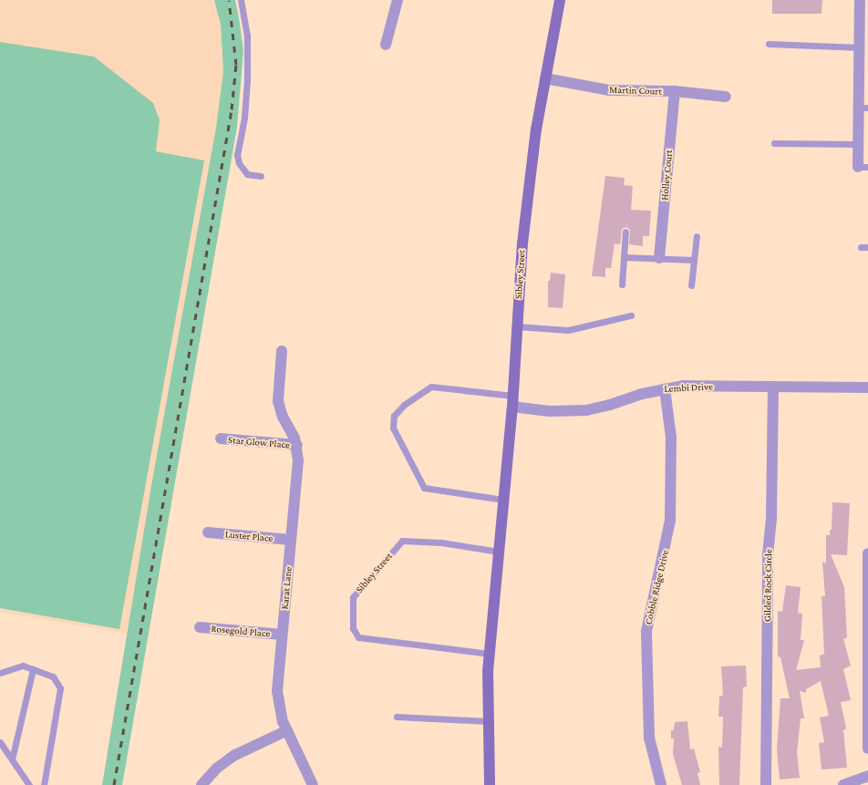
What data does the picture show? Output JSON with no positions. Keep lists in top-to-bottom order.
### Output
{
  "streets": {
    "street": [
      "Martin Court",
      "Holley Court",
      "Sibley Street",
      "Lembi Drive",
      "Star Glow Place",
      "Luster Place",
      "Gilded Rock Circle",
      "Cobble Ridge Drive",
      "Karat Lane",
      "Rosegold Place"
    ]
  },
  "crossings": [
    ["Martin Court", "Holley Court"],
    ["Martin Court", "Sibley Street"],
    ["Sibley Street", "Lembi Drive"],
    ["Lembi Drive", "Gilded Rock Circle"],
    ["Lembi Drive", "Cobble Ridge Drive"],
    ["Star Glow Place", "Karat Lane"],
    ["Luster Place", "Karat Lane"],
    ["Karat Lane", "Rosegold Place"]
  ]
}
